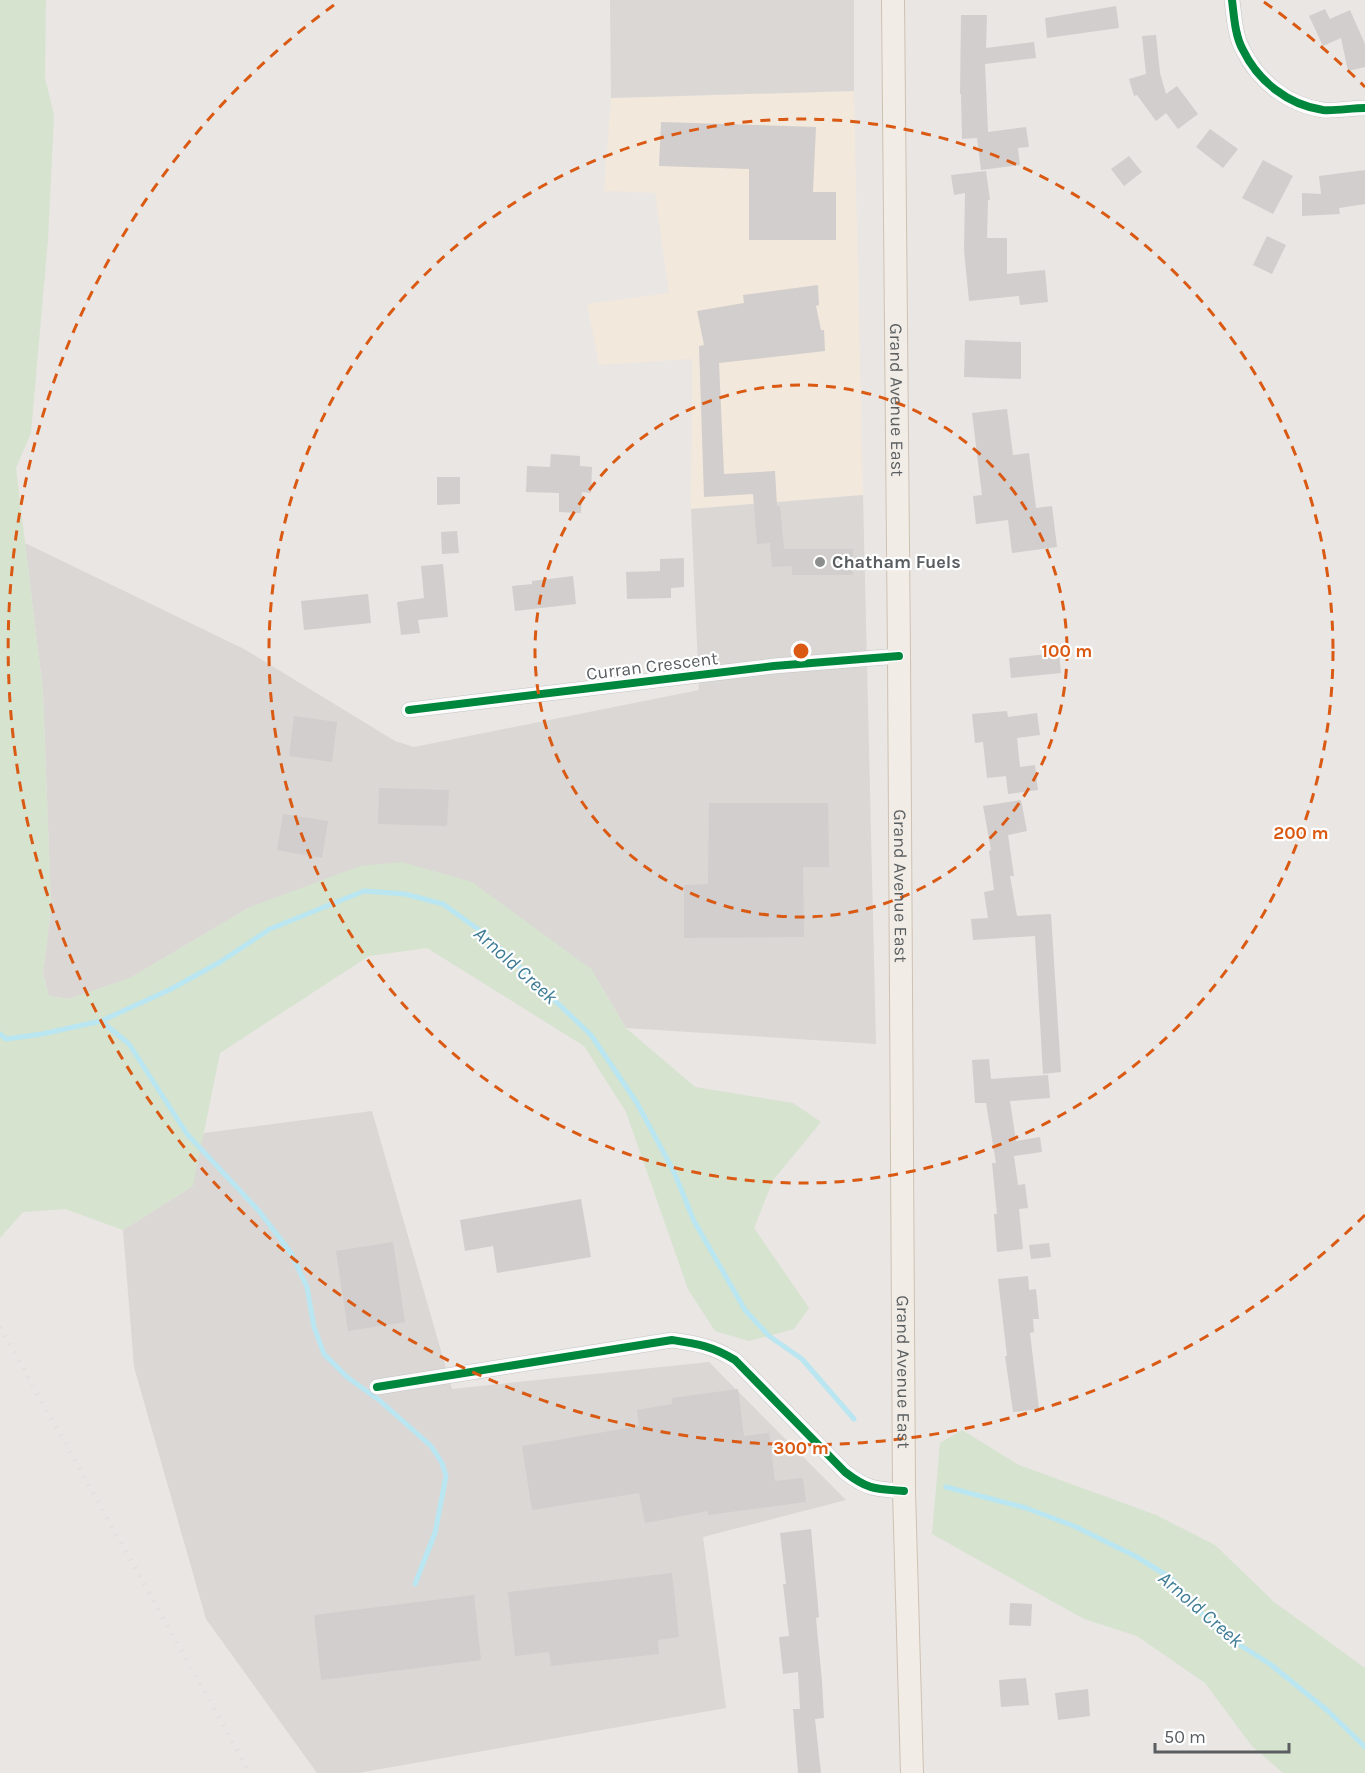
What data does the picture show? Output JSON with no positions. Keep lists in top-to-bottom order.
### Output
{
  "streets": {
    "main road": ["Grand Avenue East"],
    "street": ["Curran Crescent"]
  },
  "crossings": [
    ["Grand Avenue East", "Curran Crescent"]
  ],
  "water": ["Arnold Creek"],
  "places": ["Chatham Fuels"],
  "scale_bar": "50 m",
  "rings": ["100 m", "200 m", "300 m"]
}
